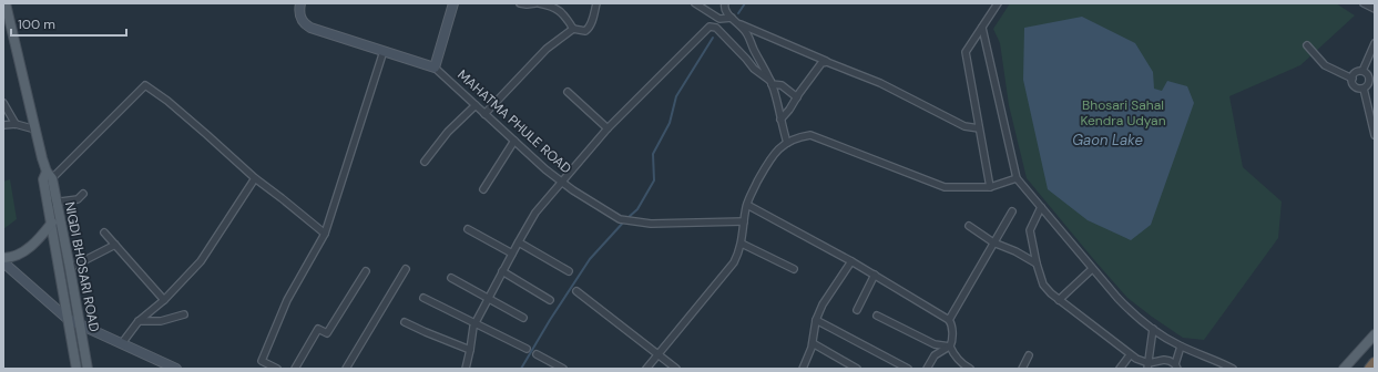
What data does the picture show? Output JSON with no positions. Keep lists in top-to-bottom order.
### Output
{
  "streets": {
    "main road": ["NIGDI BHOSARI ROAD"],
    "street": ["MAHATMA PHULE ROAD"]
  },
  "water": ["Gaon Lake"],
  "parks": ["Bhosari Sahal Kendra Udyan"],
  "scale_bar": "100 m"
}
